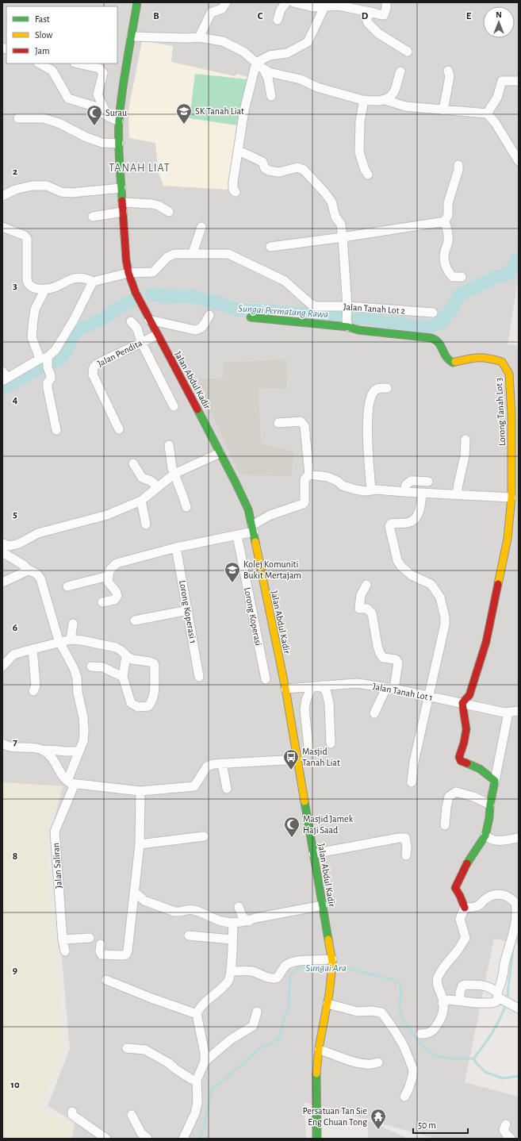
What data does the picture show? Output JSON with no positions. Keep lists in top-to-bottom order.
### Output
{
  "streets": {
    "main road": ["Jalan Abdul Kadir", "Lorong Tanah Lot 3"],
    "street": [
      "Jalan Tanah Lot 2",
      "Jalan Pendita",
      "Lorong Koperasi 1",
      "Lorong Koperasi",
      "Jalan Tanah Lot 1",
      "Jalan Saliran"
    ]
  },
  "crossings": [
    ["Jalan Tanah Lot 2", "Jalan Abdul Kadir"],
    ["Jalan Pendita", "Jalan Abdul Kadir"],
    ["Jalan Abdul Kadir", "Jalan Tanah Lot 1"],
    ["Lorong Tanah Lot 3", "Jalan Tanah Lot 1"]
  ],
  "districts": ["TANAH LIAT"],
  "water": ["Sungai Permatang Rawa", "Sungai Ara"],
  "places": {
    "school or university": ["SK Tanah Liat", "Kolej Komuniti Bukit Mertajam"],
    "mosque": ["Surau", "Masjid Jamek Haji Saad"],
    "bus stop": ["Masjid Tanah Liat"],
    "temple": ["Persatuan Tan Sie Eng Chuan Tong"]
  },
  "legend": ["Fast", "Slow", "Jam"],
  "scale_bar": "50 m",
  "north": "top",
  "grid": {
    "columns": [
      "B",
      "C",
      "D",
      "E"
    ],
    "rows": [
      "2",
      "3",
      "4",
      "5",
      "6",
      "7",
      "8",
      "9",
      "10"
    ]
  }
}
